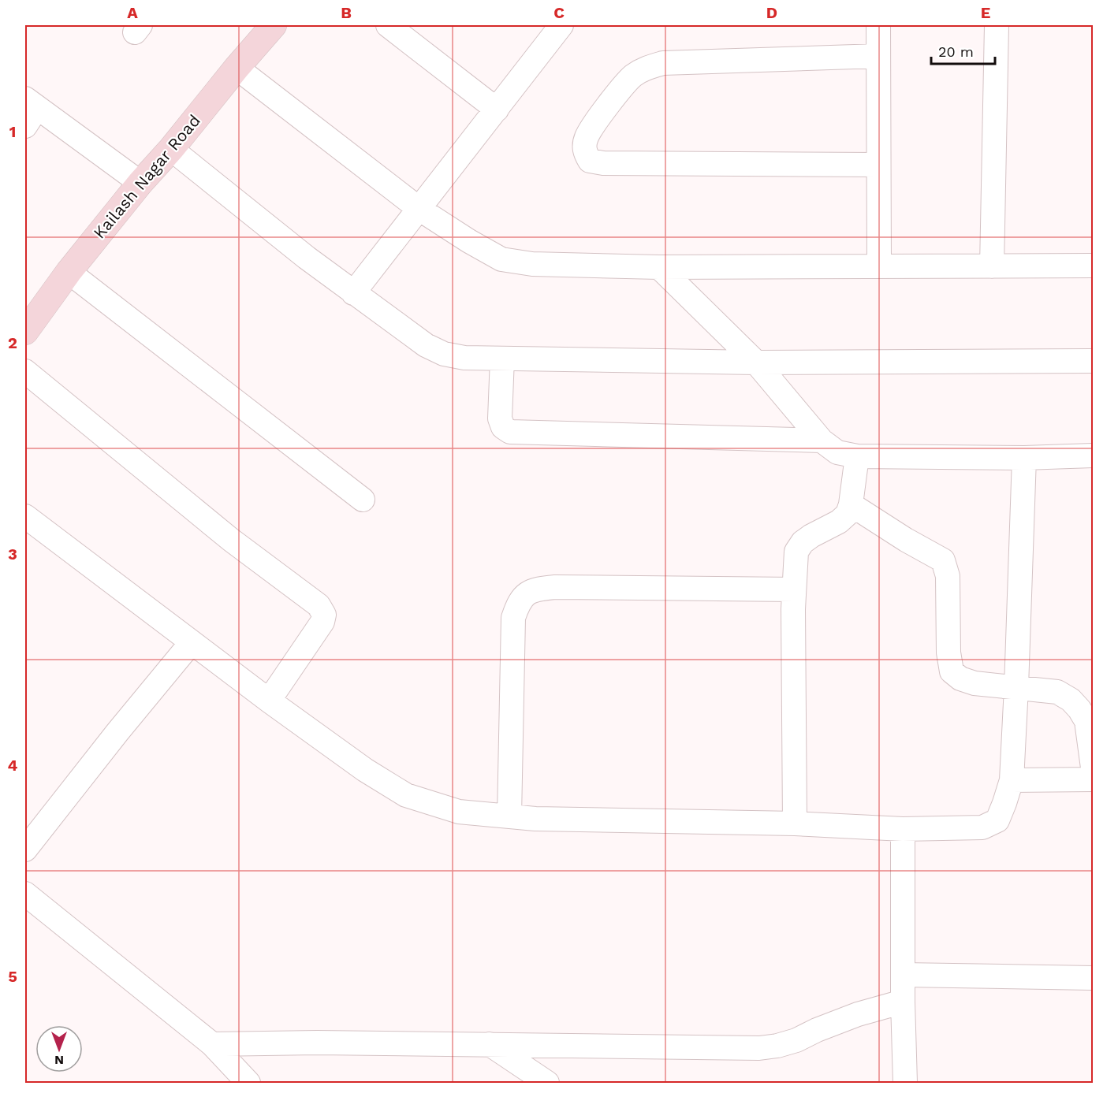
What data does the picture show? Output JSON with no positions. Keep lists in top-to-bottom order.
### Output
{
  "streets": {
    "street": ["Kailash Nagar Road"]
  },
  "scale_bar": "20 m",
  "north": "bottom",
  "grid": {
    "columns": [
      "A",
      "B",
      "C",
      "D",
      "E"
    ],
    "rows": [
      "1",
      "2",
      "3",
      "4",
      "5"
    ]
  }
}
